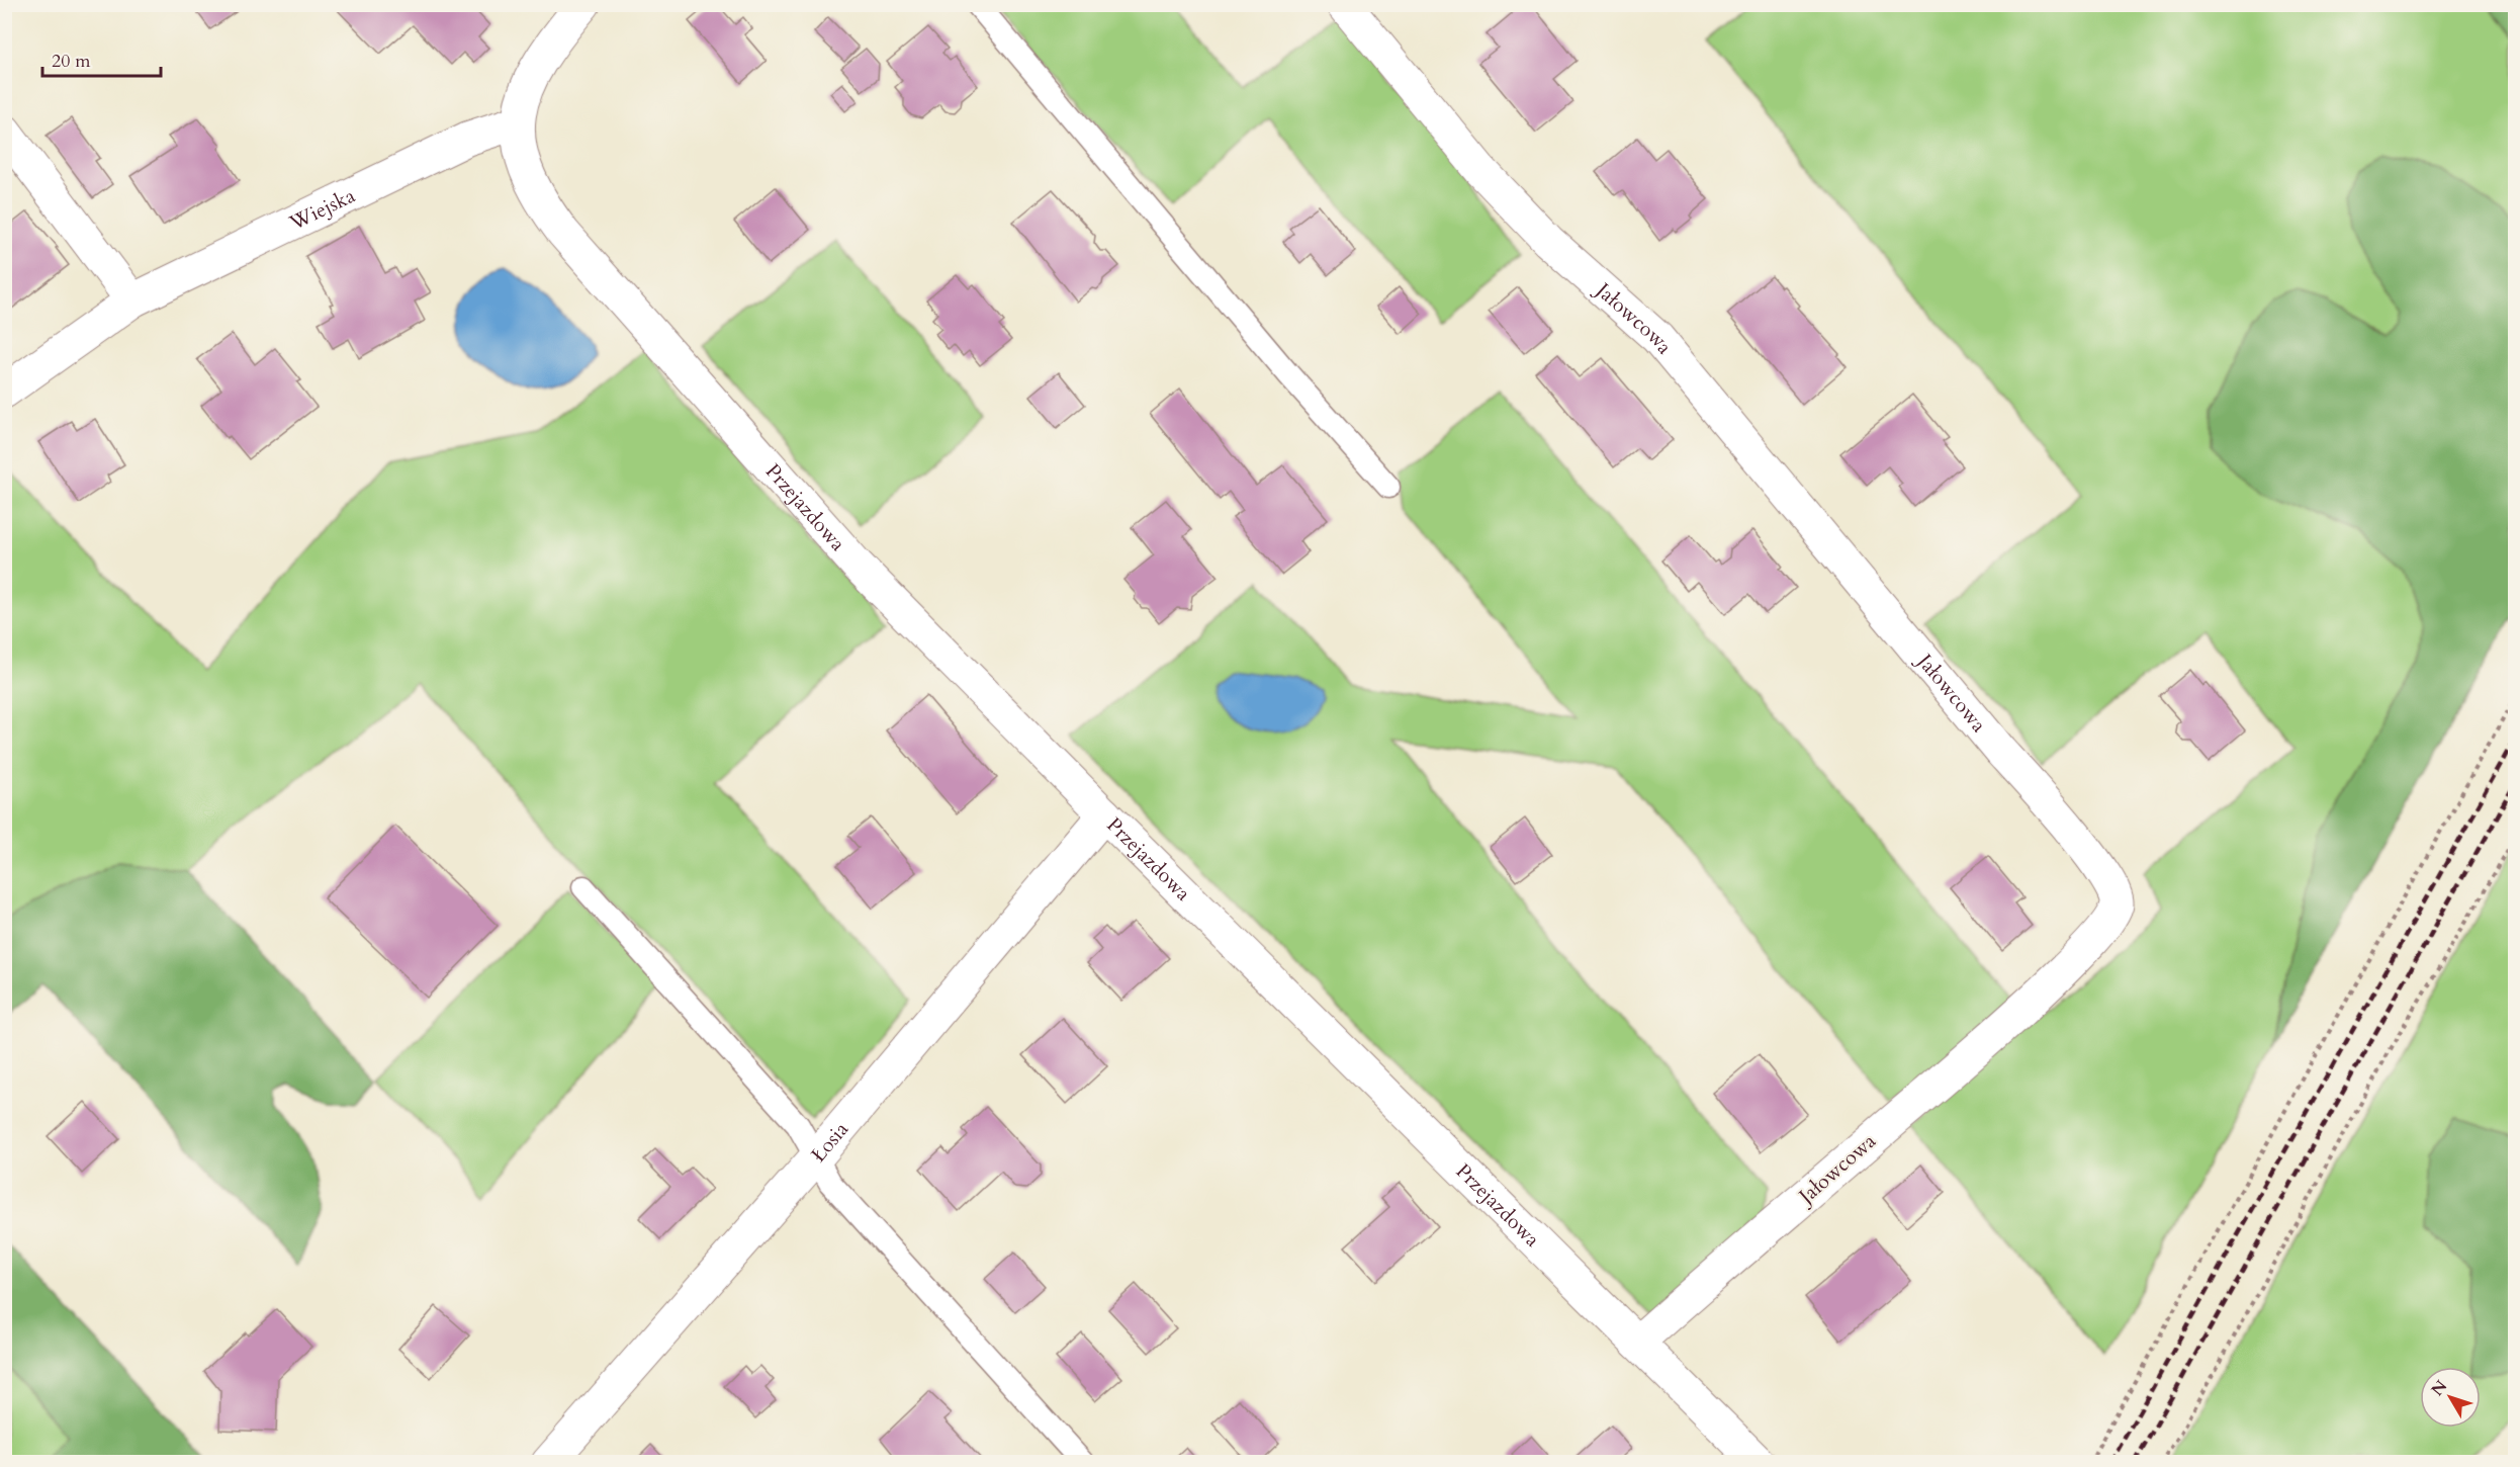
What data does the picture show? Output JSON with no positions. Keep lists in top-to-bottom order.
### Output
{
  "streets": {
    "street": [
      "Wiejska",
      "Jałowcowa",
      "Przejazdowa",
      "Łosia"
    ]
  },
  "crossings": [
    ["Wiejska", "Przejazdowa"],
    ["Jałowcowa", "Przejazdowa"],
    ["Przejazdowa", "Łosia"]
  ],
  "scale_bar": "20 m",
  "north": "top left"
}
